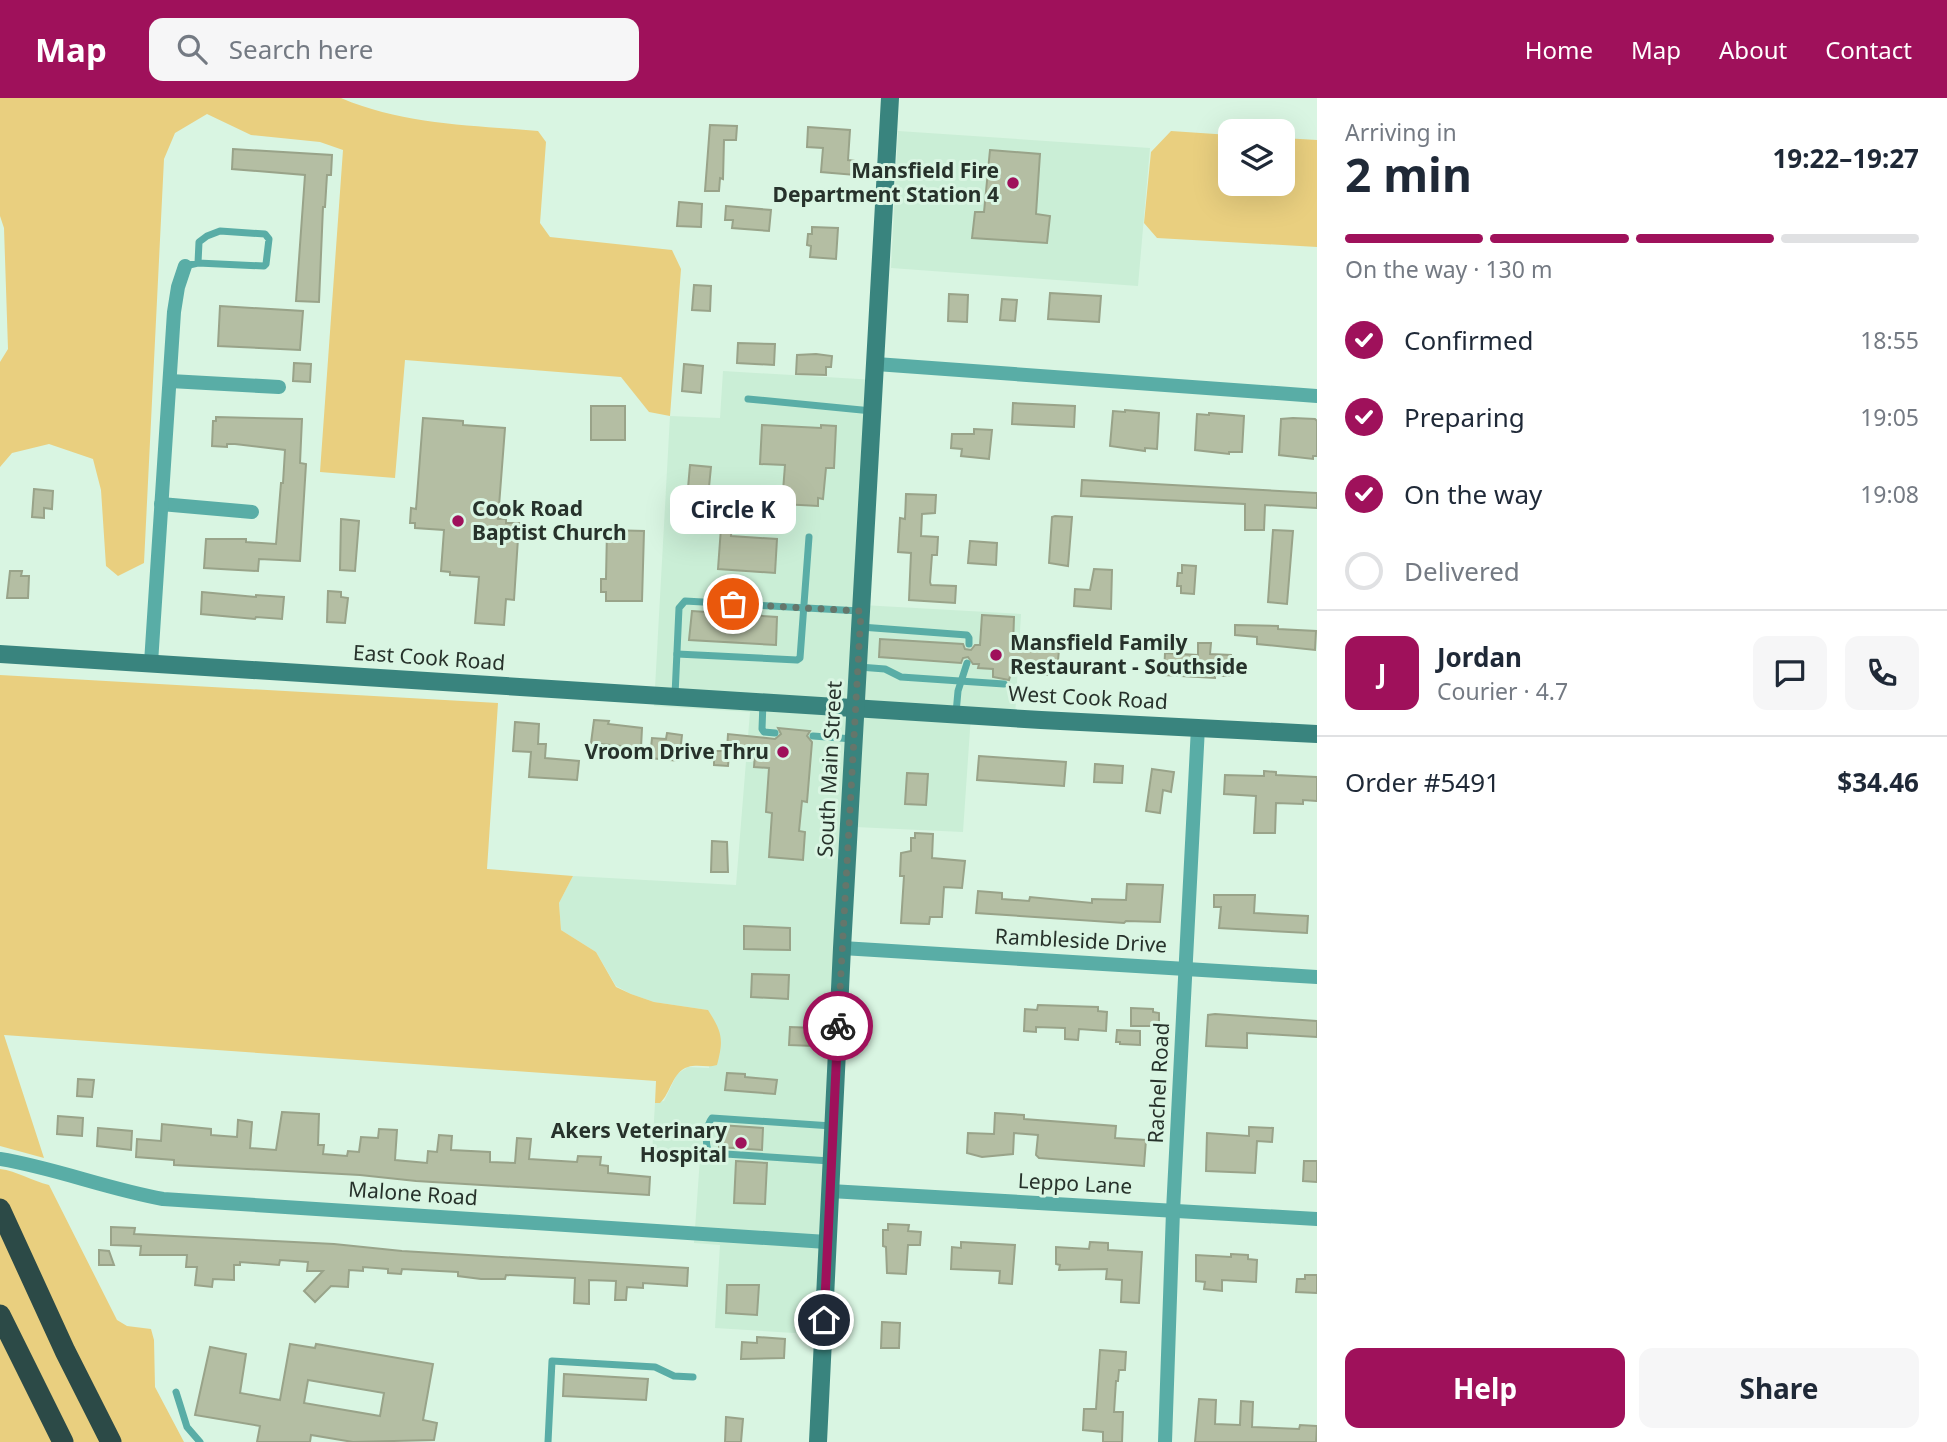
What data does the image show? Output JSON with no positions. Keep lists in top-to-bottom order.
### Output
{
  "streets": {
    "street": [
      "East Cook Road",
      "West Cook Road",
      "South Main Street",
      "Rambleside Drive",
      "Rachel Road",
      "Leppo Lane",
      "Malone Road"
    ]
  },
  "crossings": [
    ["East Cook Road", "West Cook Road"],
    ["East Cook Road", "South Main Street"],
    ["West Cook Road", "South Main Street"],
    ["West Cook Road", "Rachel Road"],
    ["South Main Street", "Rambleside Drive"],
    ["South Main Street", "Leppo Lane"],
    ["South Main Street", "Malone Road"],
    ["Rambleside Drive", "Rachel Road"],
    ["Rachel Road", "Leppo Lane"]
  ],
  "places": [
    "Mansfield Fire Department Station 4",
    "Cook Road Baptist Church",
    "Circle K",
    "Mansfield Family Restaurant - Southside",
    "Vroom Drive Thru",
    "Akers Veterinary Hospital"
  ],
  "page": {
    "header": "Map",
    "search": "Search here",
    "nav": [
      "Home",
      "Map",
      "About",
      "Contact"
    ],
    "heading": ["2 min", "Arriving in", "19:22–19:27"],
    "panel": [
      "Jordan",
      "Courier · 4.7",
      "Order #5491",
      "$34.46"
    ],
    "bar": "On the way · 130 m",
    "list": [
      ["Confirmed", "18:55"],
      ["Preparing", "19:05"],
      ["On the way", "19:08"],
      "Delivered"
    ],
    "bubble": "Circle K",
    "round": "J",
    "buttons": ["Help", "Share"]
  }
}
